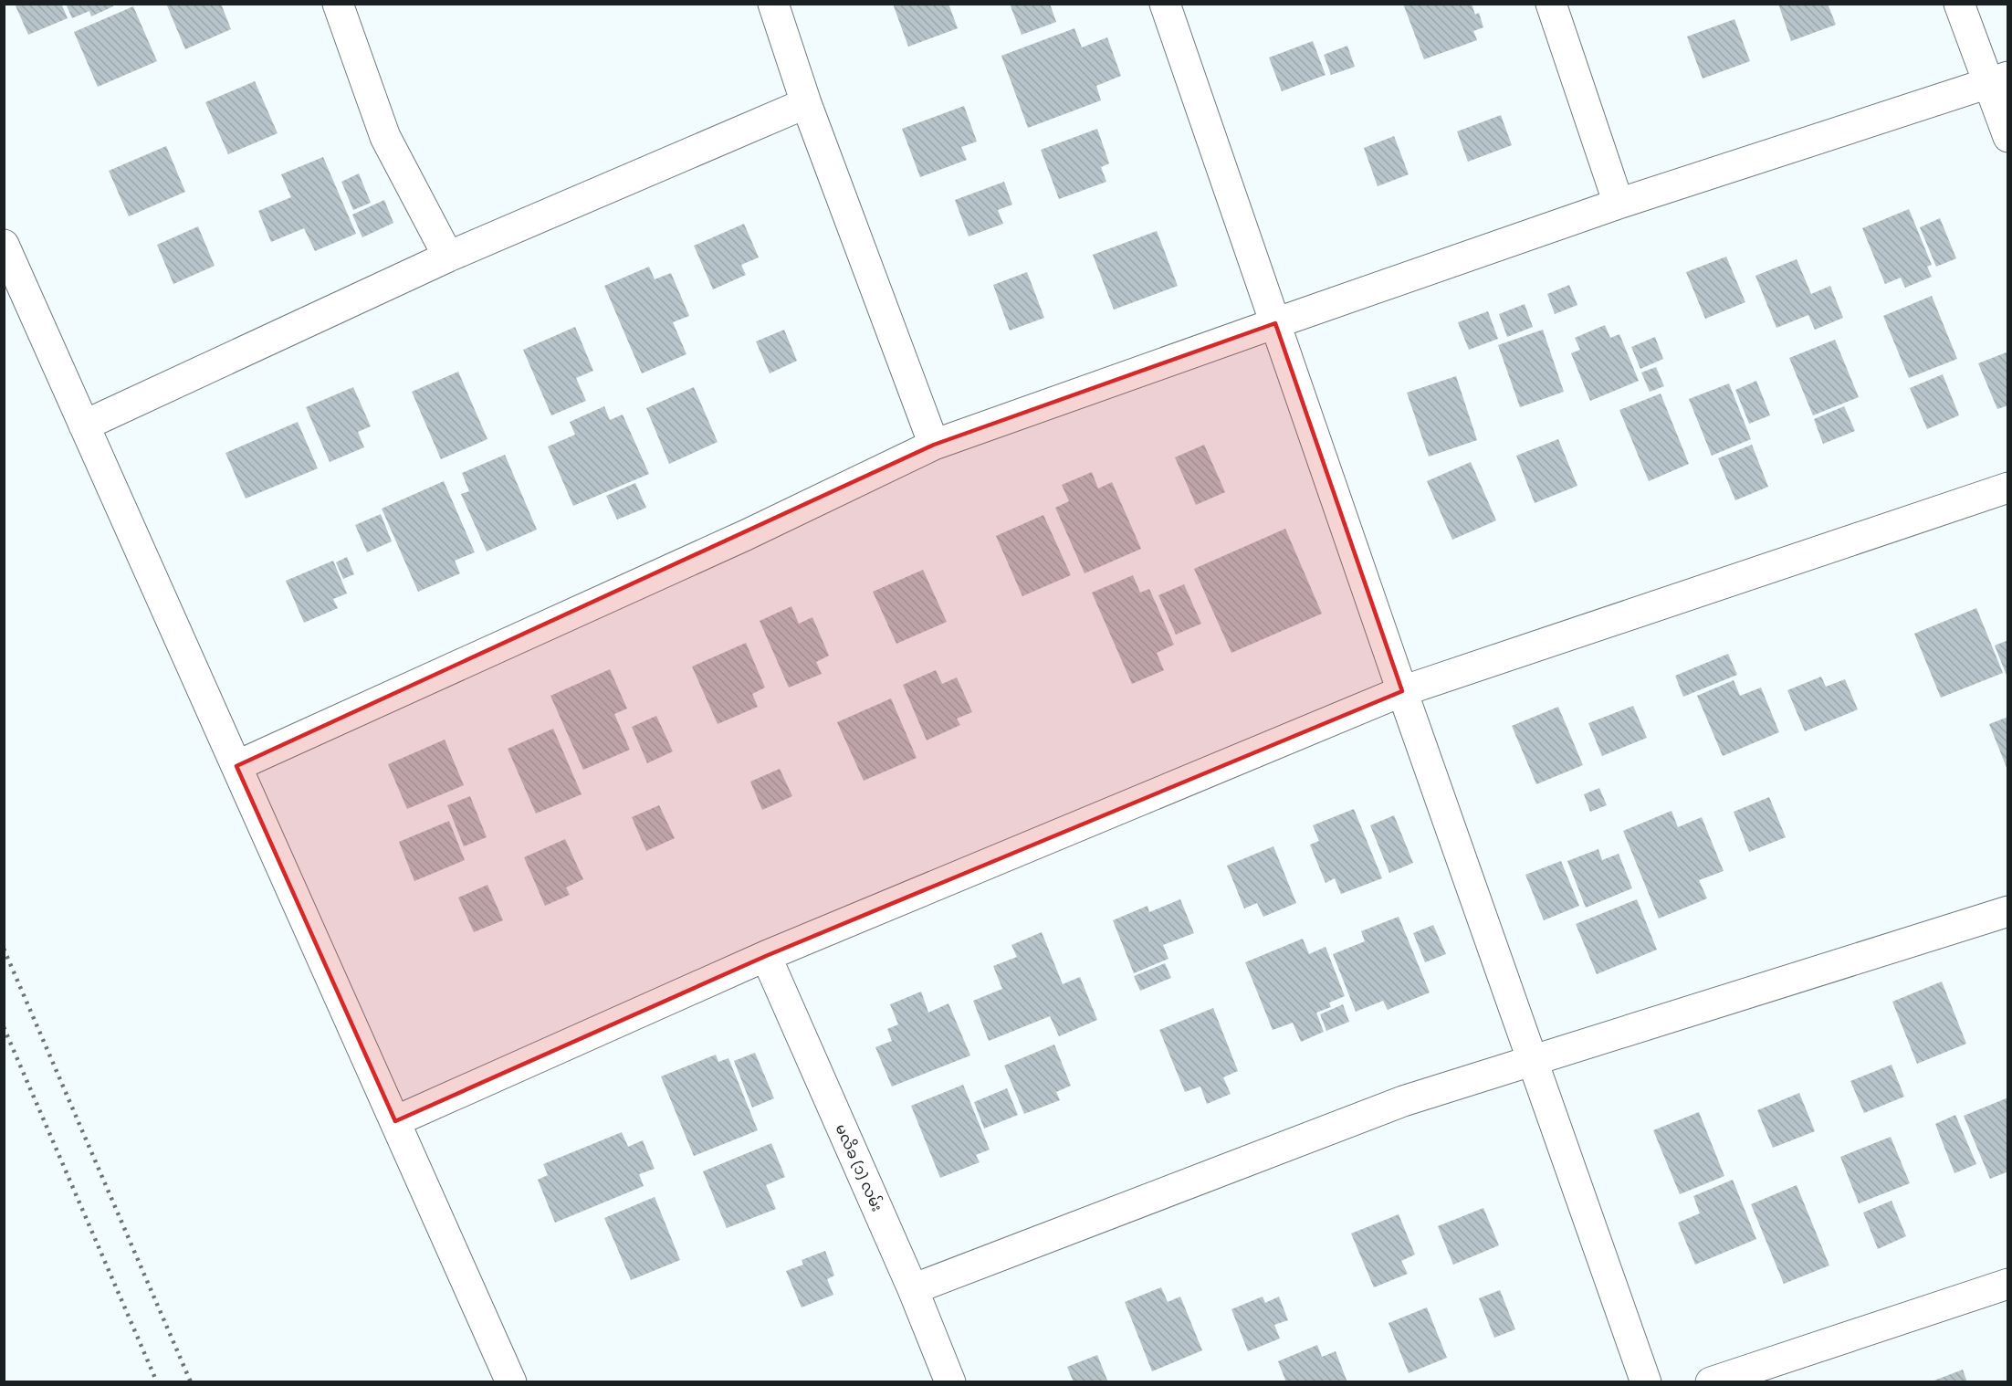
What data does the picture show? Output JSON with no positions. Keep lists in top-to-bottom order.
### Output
{
  "streets": {
    "street": ["မလိခ (၁) လမ်း"]
  }
}
